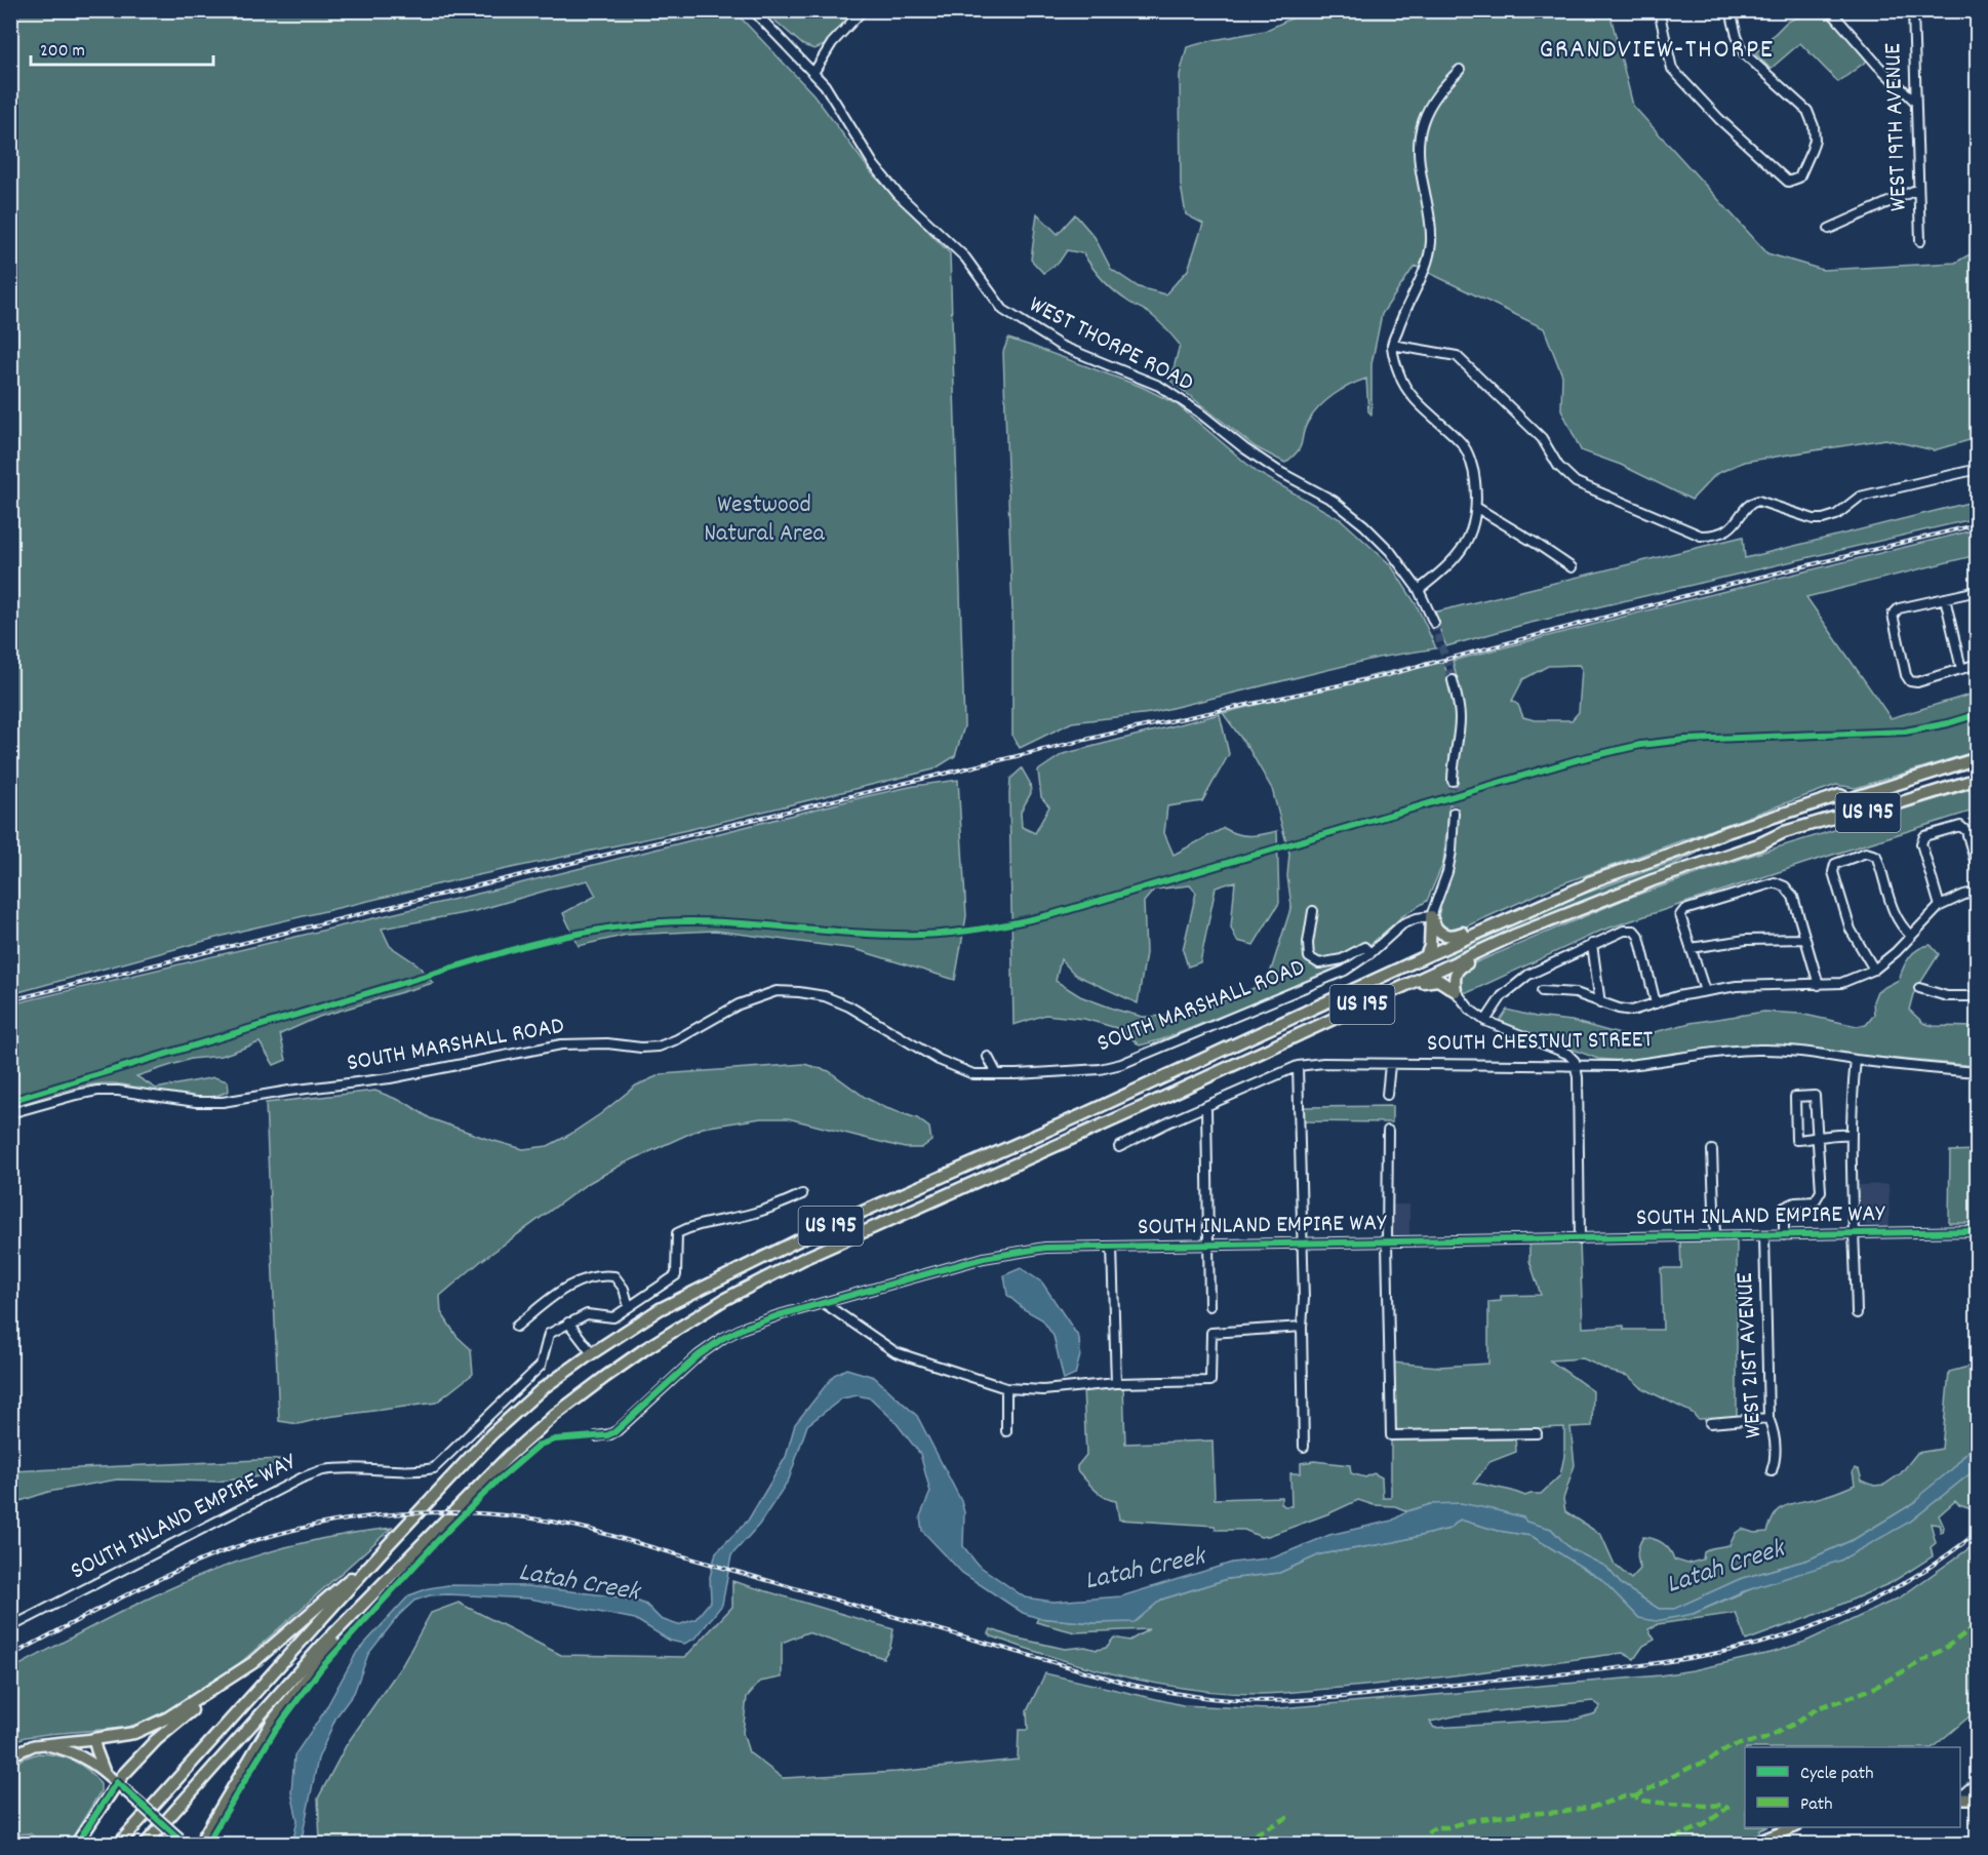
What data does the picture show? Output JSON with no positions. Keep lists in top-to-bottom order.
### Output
{
  "streets": {
    "highway": ["US 195"],
    "street": [
      "WEST 19TH AVENUE",
      "WEST THORPE ROAD",
      "SOUTH MARSHALL ROAD",
      "SOUTH CHESTNUT STREET",
      "SOUTH INLAND EMPIRE WAY",
      "WEST 21ST AVENUE"
    ]
  },
  "crossings": [
    ["SOUTH INLAND EMPIRE WAY", "WEST 21ST AVENUE"]
  ],
  "districts": ["GRANDVIEW-THORPE"],
  "water": ["Latah Creek"],
  "parks": ["Westwood Natural Area"],
  "legend": ["Cycle path", "Path"],
  "scale_bar": "200 m"
}
